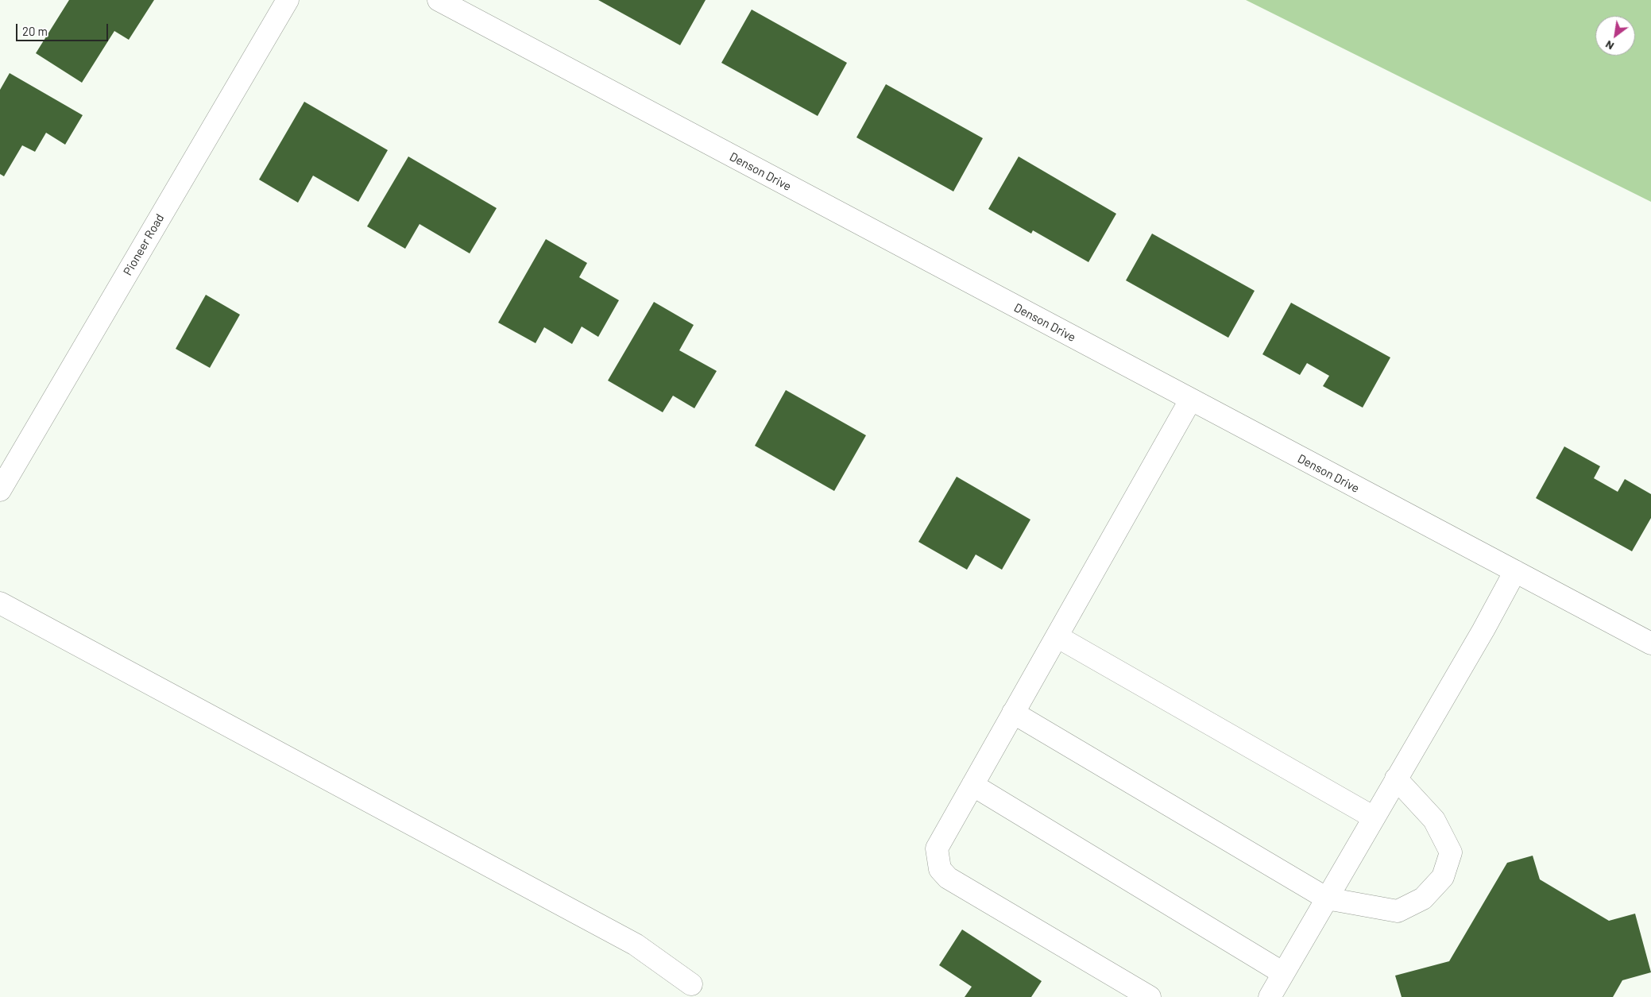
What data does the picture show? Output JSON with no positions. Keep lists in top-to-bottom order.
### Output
{
  "streets": {
    "street": ["Denson Drive", "Pioneer Road"]
  },
  "scale_bar": "20 m",
  "north": "bottom left"
}
